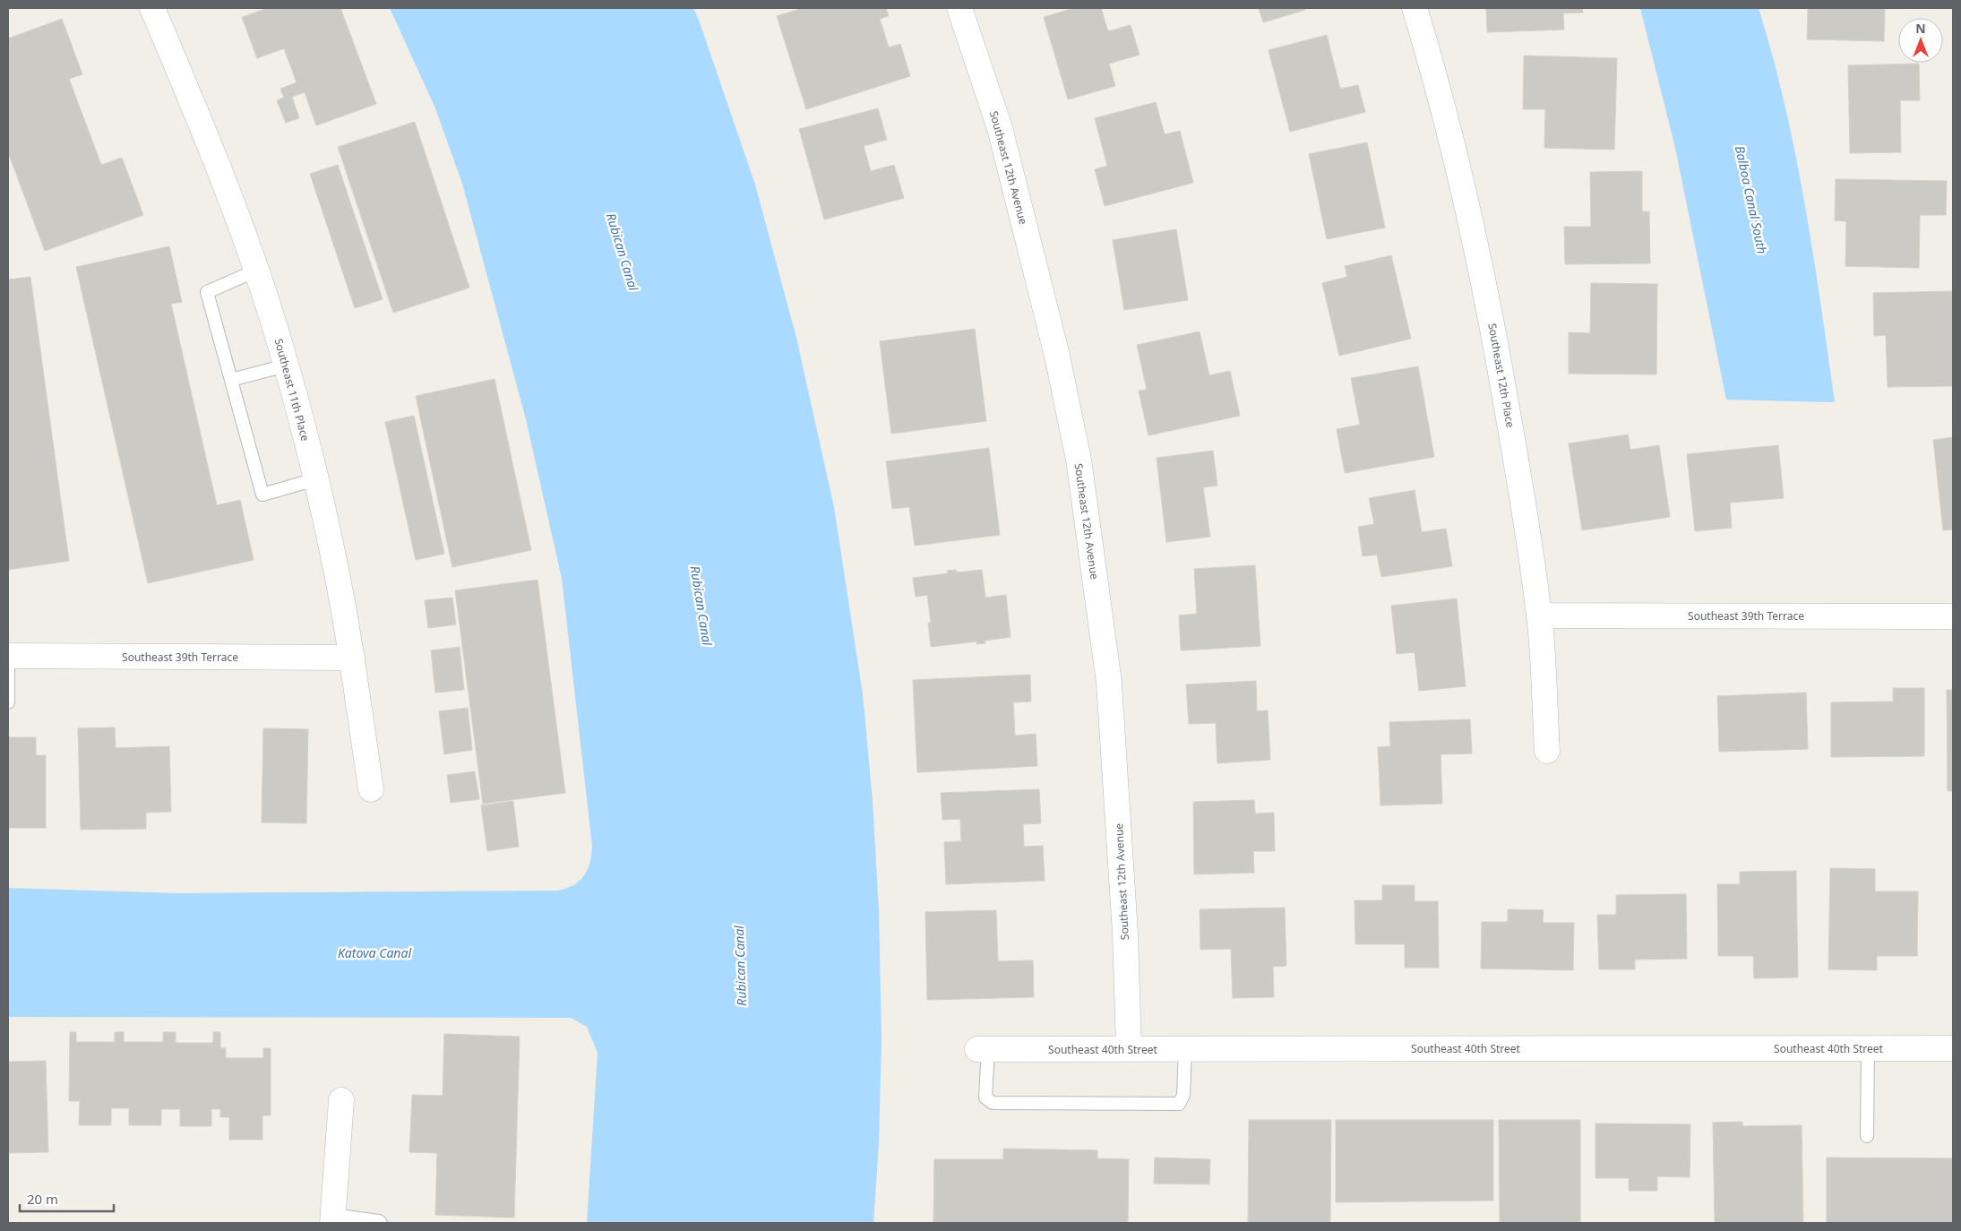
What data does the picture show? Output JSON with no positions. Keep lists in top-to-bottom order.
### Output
{
  "streets": {
    "street": [
      "Southeast 12th Avenue",
      "Southeast 12th Place",
      "Southeast 11th Place",
      "Southeast 39th Terrace",
      "Southeast 40th Street"
    ]
  },
  "crossings": [
    ["Southeast 12th Avenue", "Southeast 40th Street"],
    ["Southeast 12th Place", "Southeast 39th Terrace"],
    ["Southeast 11th Place", "Southeast 39th Terrace"]
  ],
  "water": ["Balboa Canal South", "Rubican Canal", "Katova Canal"],
  "scale_bar": "20 m",
  "north": "top"
}
